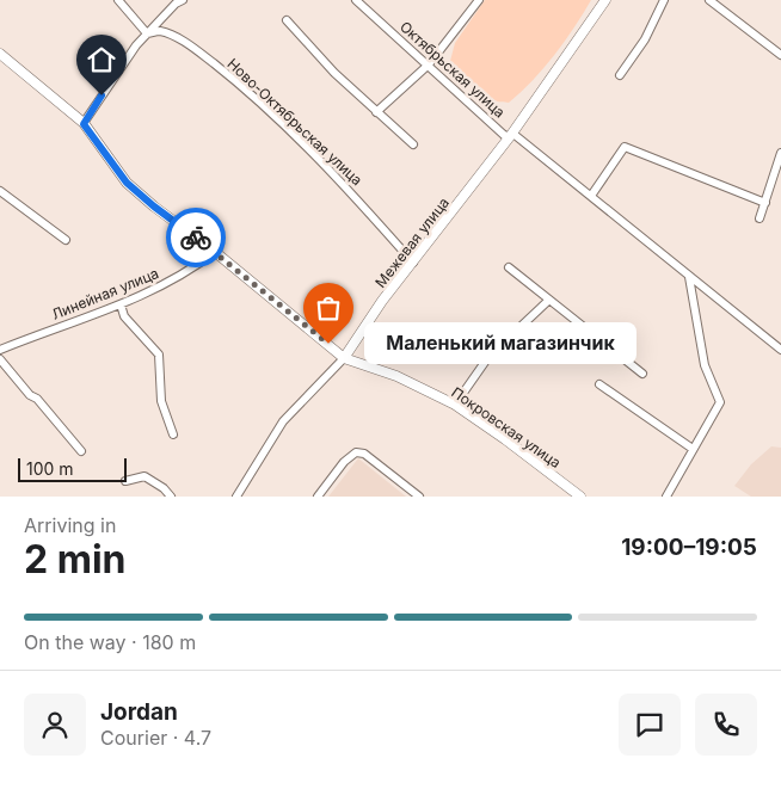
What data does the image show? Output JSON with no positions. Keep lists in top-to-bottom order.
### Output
{
  "streets": {
    "street": [
      "Октябрьская улица",
      "Ново-Октябрьская улица",
      "Межевая улица",
      "Линейная улица",
      "Покровская улица"
    ]
  },
  "crossings": [
    ["Октябрьская улица", "Межевая улица"],
    ["Ново-Октябрьская улица", "Межевая улица"],
    ["Межевая улица", "Покровская улица"],
    ["Линейная улица", "Покровская улица"]
  ],
  "places": ["Маленький магазинчик"],
  "scale_bar": "100 m",
  "page": {
    "bubble": "Маленький магазинчик",
    "scale": "100 m",
    "heading": ["2 min", "Arriving in", "19:00–19:05"],
    "panel": ["Jordan", "Courier · 4.7"],
    "bar": "On the way · 180 m"
  }
}
